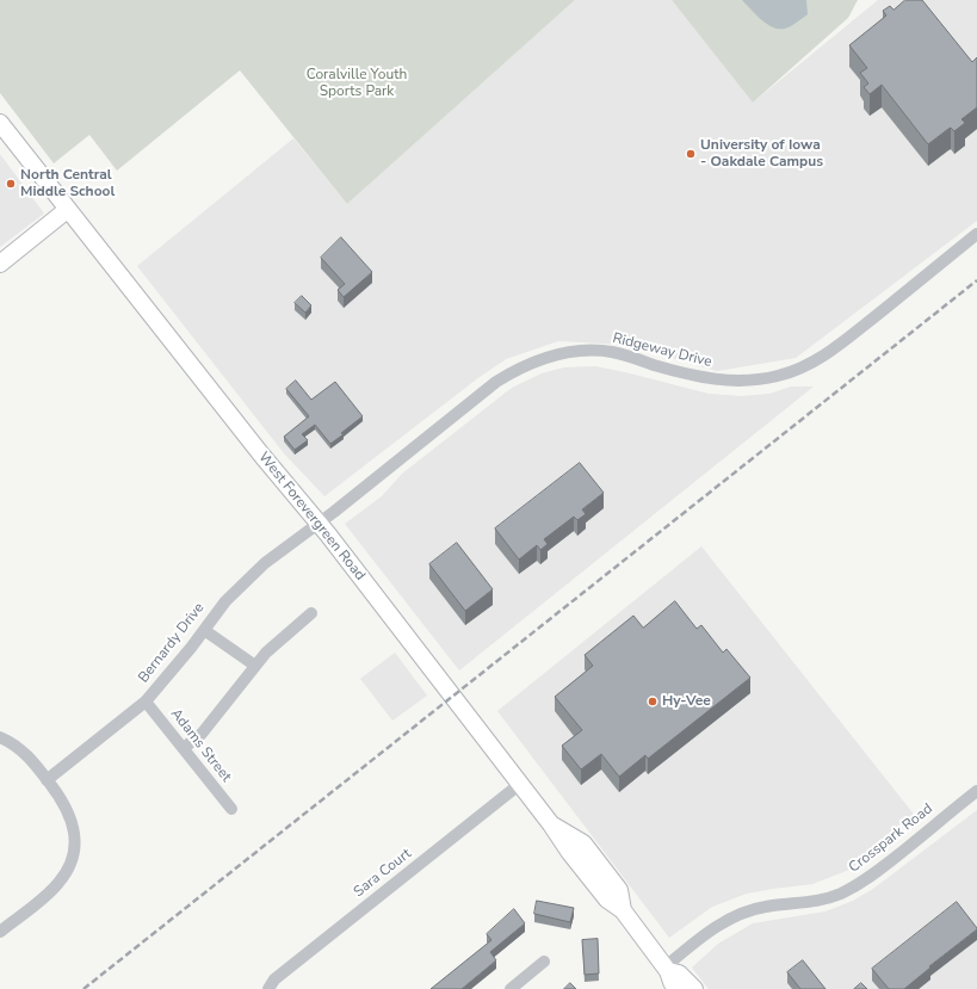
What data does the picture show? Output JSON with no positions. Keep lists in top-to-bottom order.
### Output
{
  "streets": {
    "street": [
      "Ridgeway Drive",
      "West Forevergreen Road",
      "Bernardy Drive",
      "Adams Street",
      "Crosspark Road",
      "Sara Court"
    ]
  },
  "crossings": [
    ["Ridgeway Drive", "West Forevergreen Road"],
    ["Ridgeway Drive", "Bernardy Drive"],
    ["West Forevergreen Road", "Bernardy Drive"],
    ["West Forevergreen Road", "Crosspark Road"],
    ["West Forevergreen Road", "Sara Court"],
    ["Bernardy Drive", "Adams Street"]
  ],
  "parks": ["Coralville Youth Sports Park"],
  "places": ["University of Iowa - Oakdale Campus", "North Central Middle School", "Hy-Vee"]
}
